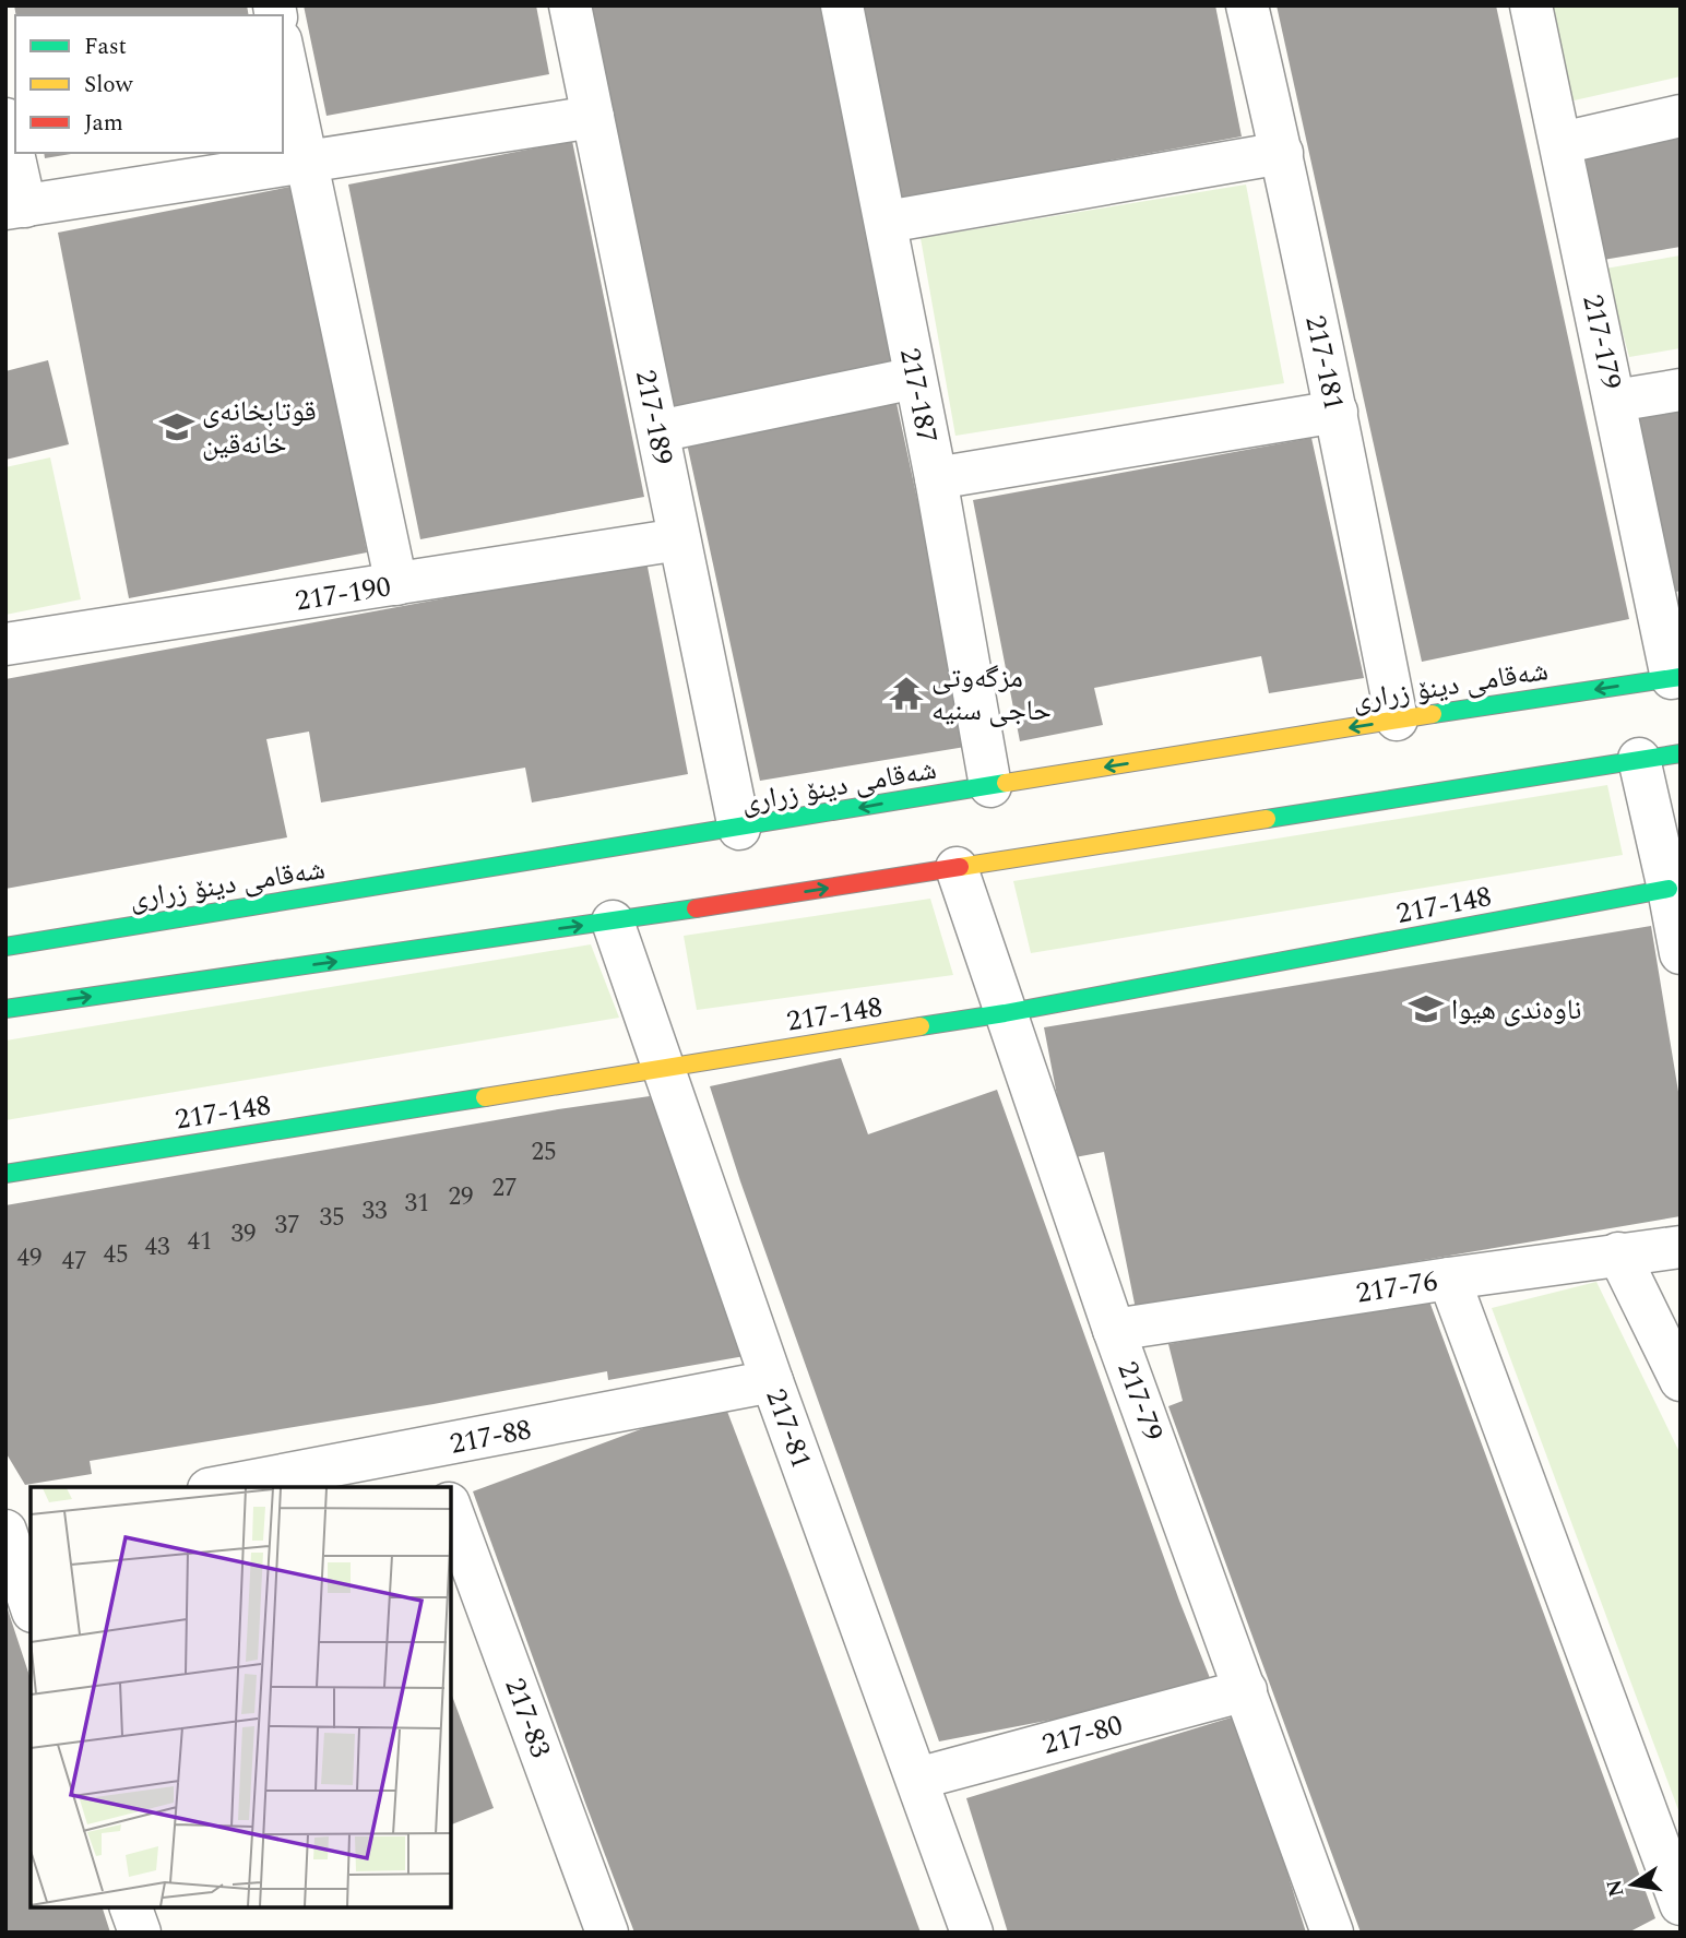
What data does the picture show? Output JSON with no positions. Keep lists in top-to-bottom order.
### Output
{
  "streets": {
    "main road": ["شەقامی دینۆ زراری", "217-148"],
    "street": [
      "217-179",
      "217-181",
      "217-187",
      "217-189",
      "217-190",
      "217-76",
      "217-79",
      "217-81",
      "217-88",
      "217-83",
      "217-80"
    ]
  },
  "crossings": [
    ["217-179", "شەقامی دینۆ زراری"],
    ["217-181", "شەقامی دینۆ زراری"],
    ["217-187", "شەقامی دینۆ زراری"],
    ["217-189", "217-190"],
    ["217-189", "شەقامی دینۆ زراری"],
    ["217-148", "217-79"],
    ["217-148", "217-81"],
    ["217-76", "217-79"],
    ["217-79", "217-80"],
    ["217-81", "217-88"],
    ["217-81", "217-80"]
  ],
  "places": {
    "school or university": ["قوتابخانەی خانەقین", "ناوەندی هیوا"],
    "temple": ["مزگەوتی حاجی سنیە"]
  },
  "house_numbers": [
    "25",
    "27",
    "29",
    "31",
    "33",
    "35",
    "37",
    "39",
    "41",
    "43",
    "45",
    "49",
    "47"
  ],
  "legend": ["Fast", "Slow", "Jam"],
  "north": "left"
}
